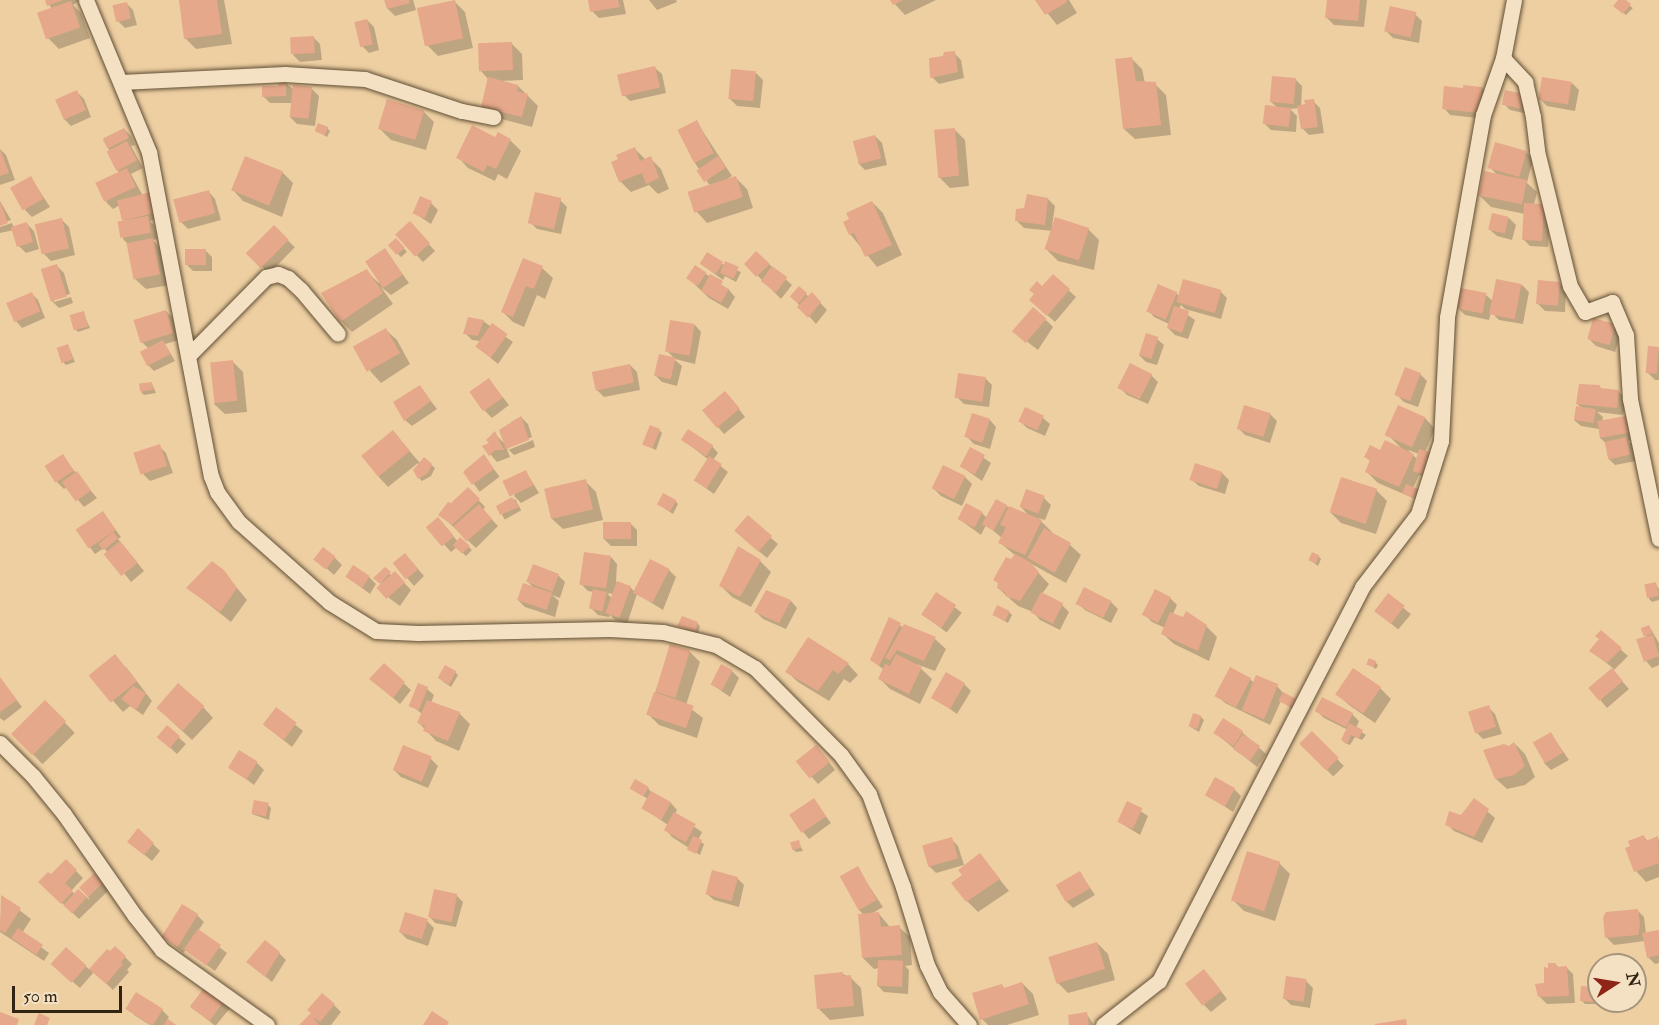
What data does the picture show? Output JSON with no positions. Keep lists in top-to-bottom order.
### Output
{
  "scale_bar": "50 m",
  "north": "right"
}
